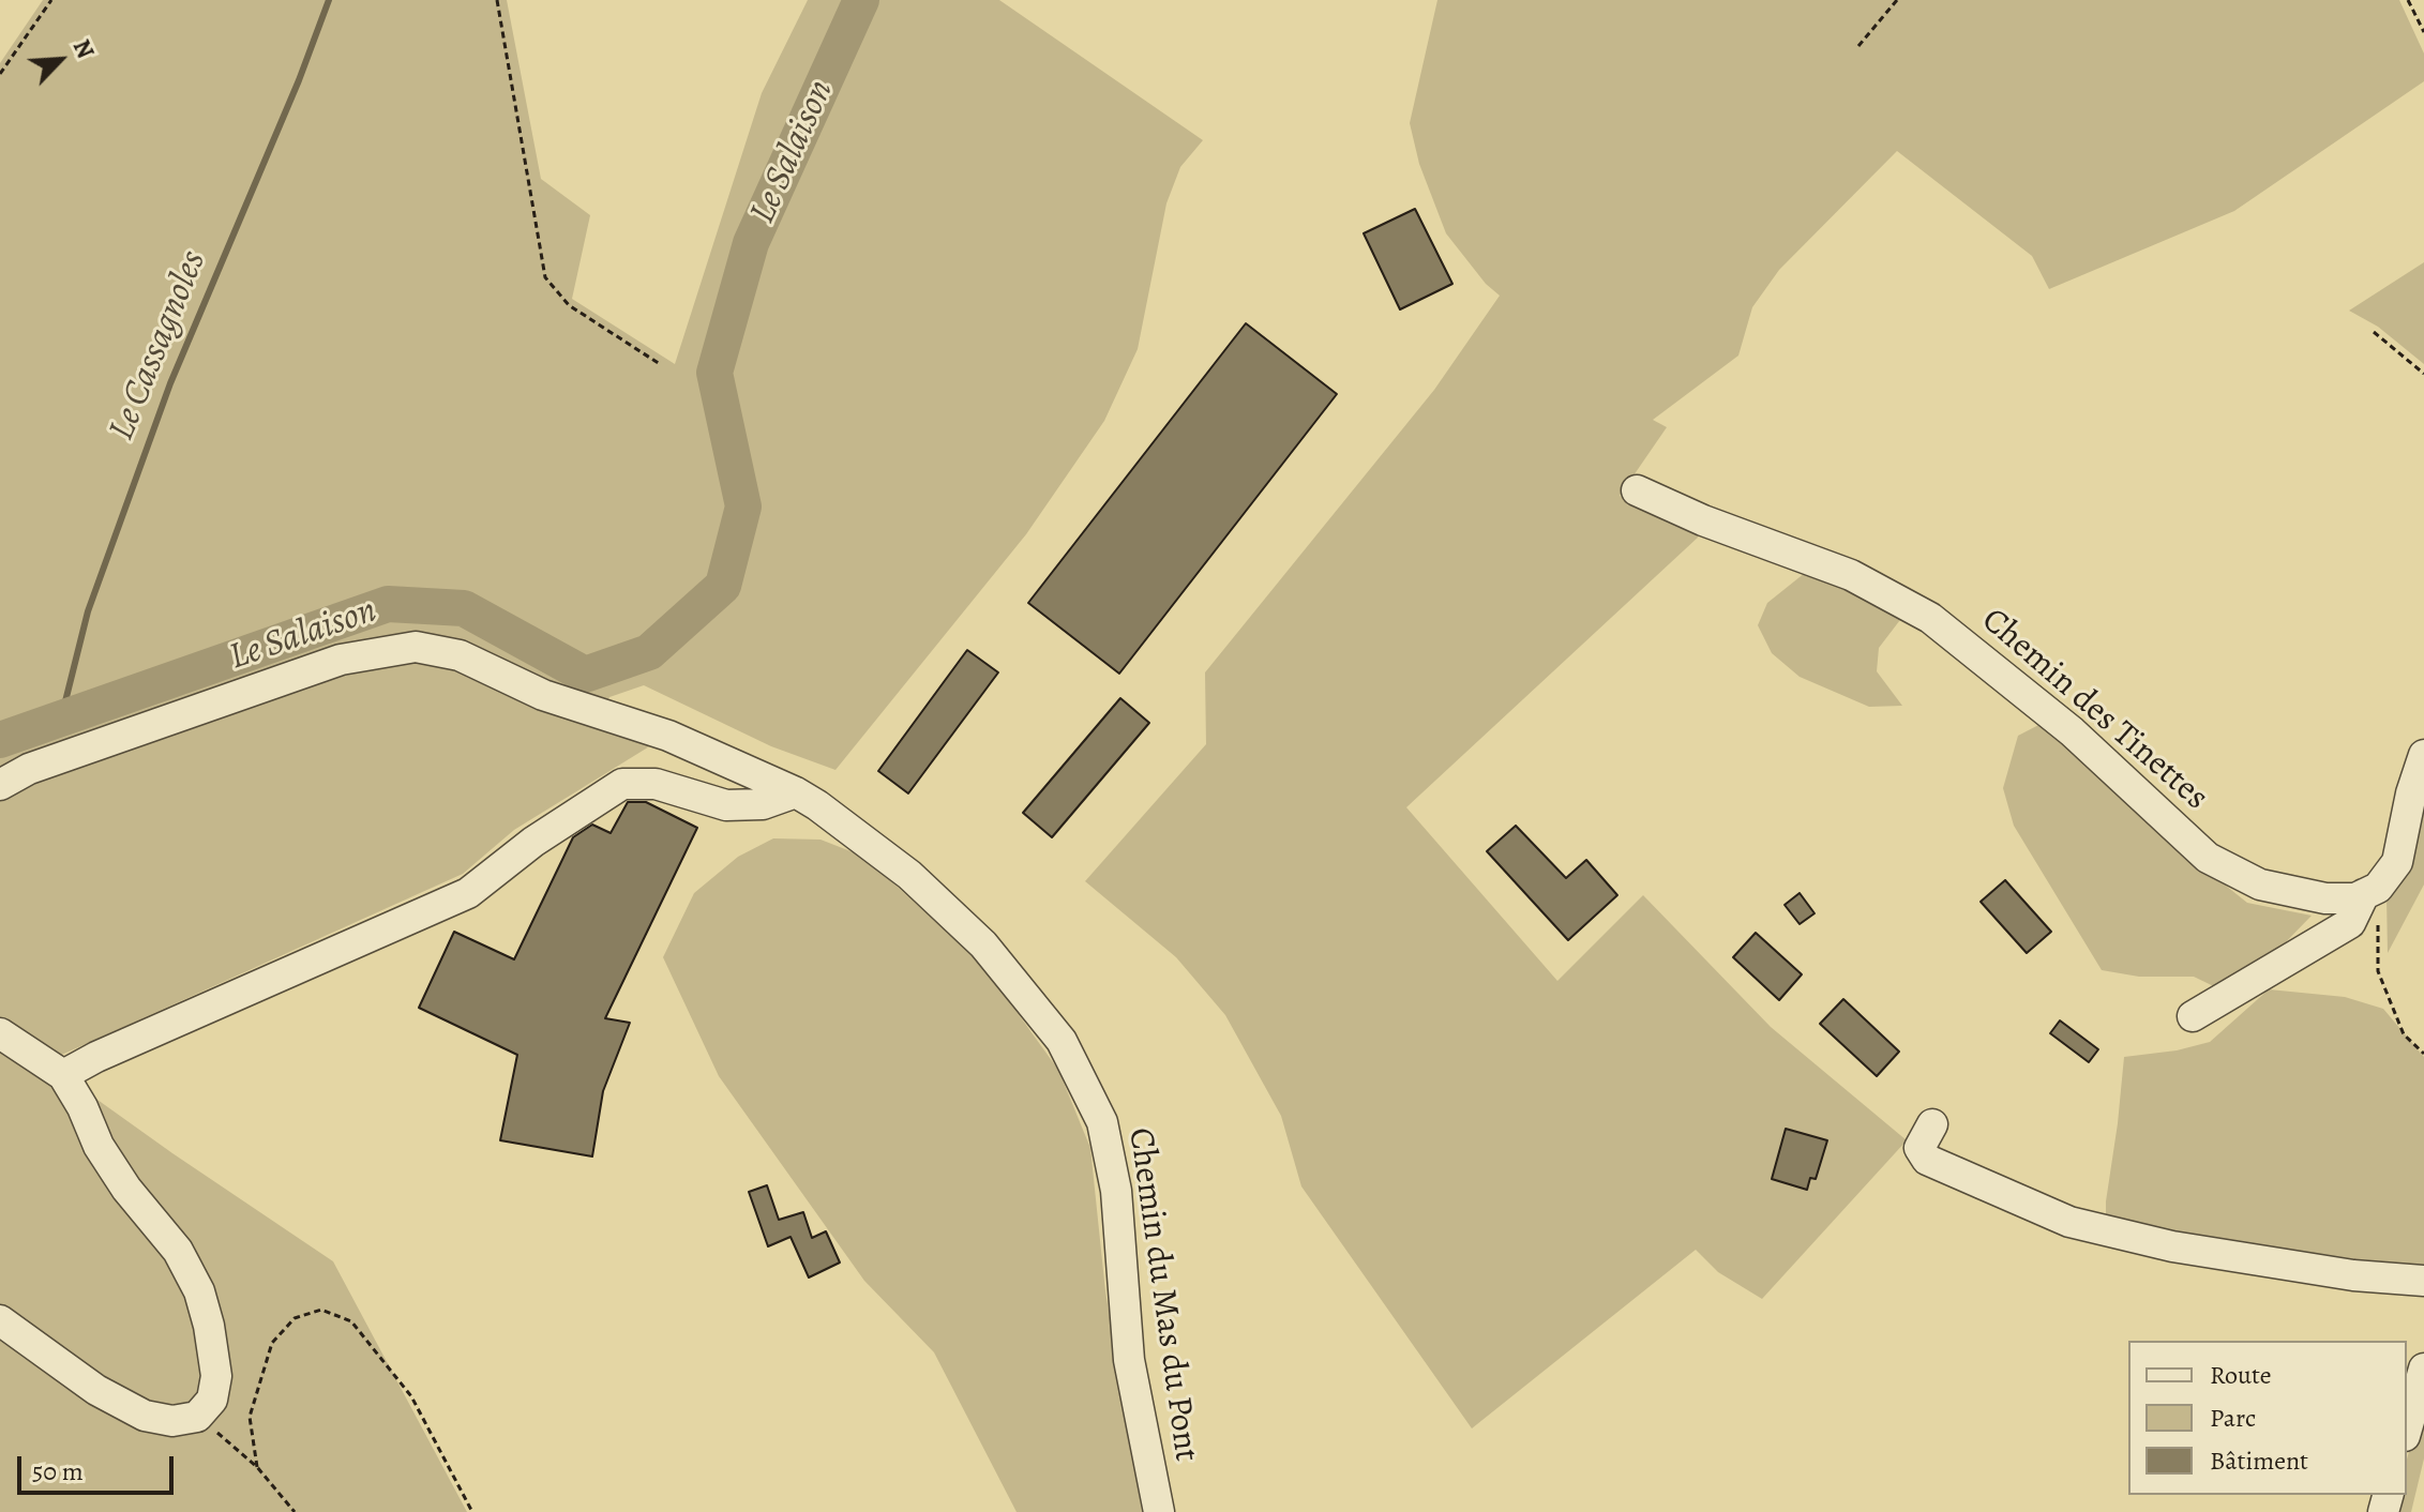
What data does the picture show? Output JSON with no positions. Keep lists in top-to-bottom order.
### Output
{
  "streets": {
    "street": ["Chemin des Tinettes", "Chemin du Mas du Pont"]
  },
  "water": ["Le Salaison", "Le Cassagnoles"],
  "legend": ["Route", "Parc", "Bâtiment"],
  "scale_bar": "50 m",
  "north": "top right"
}
